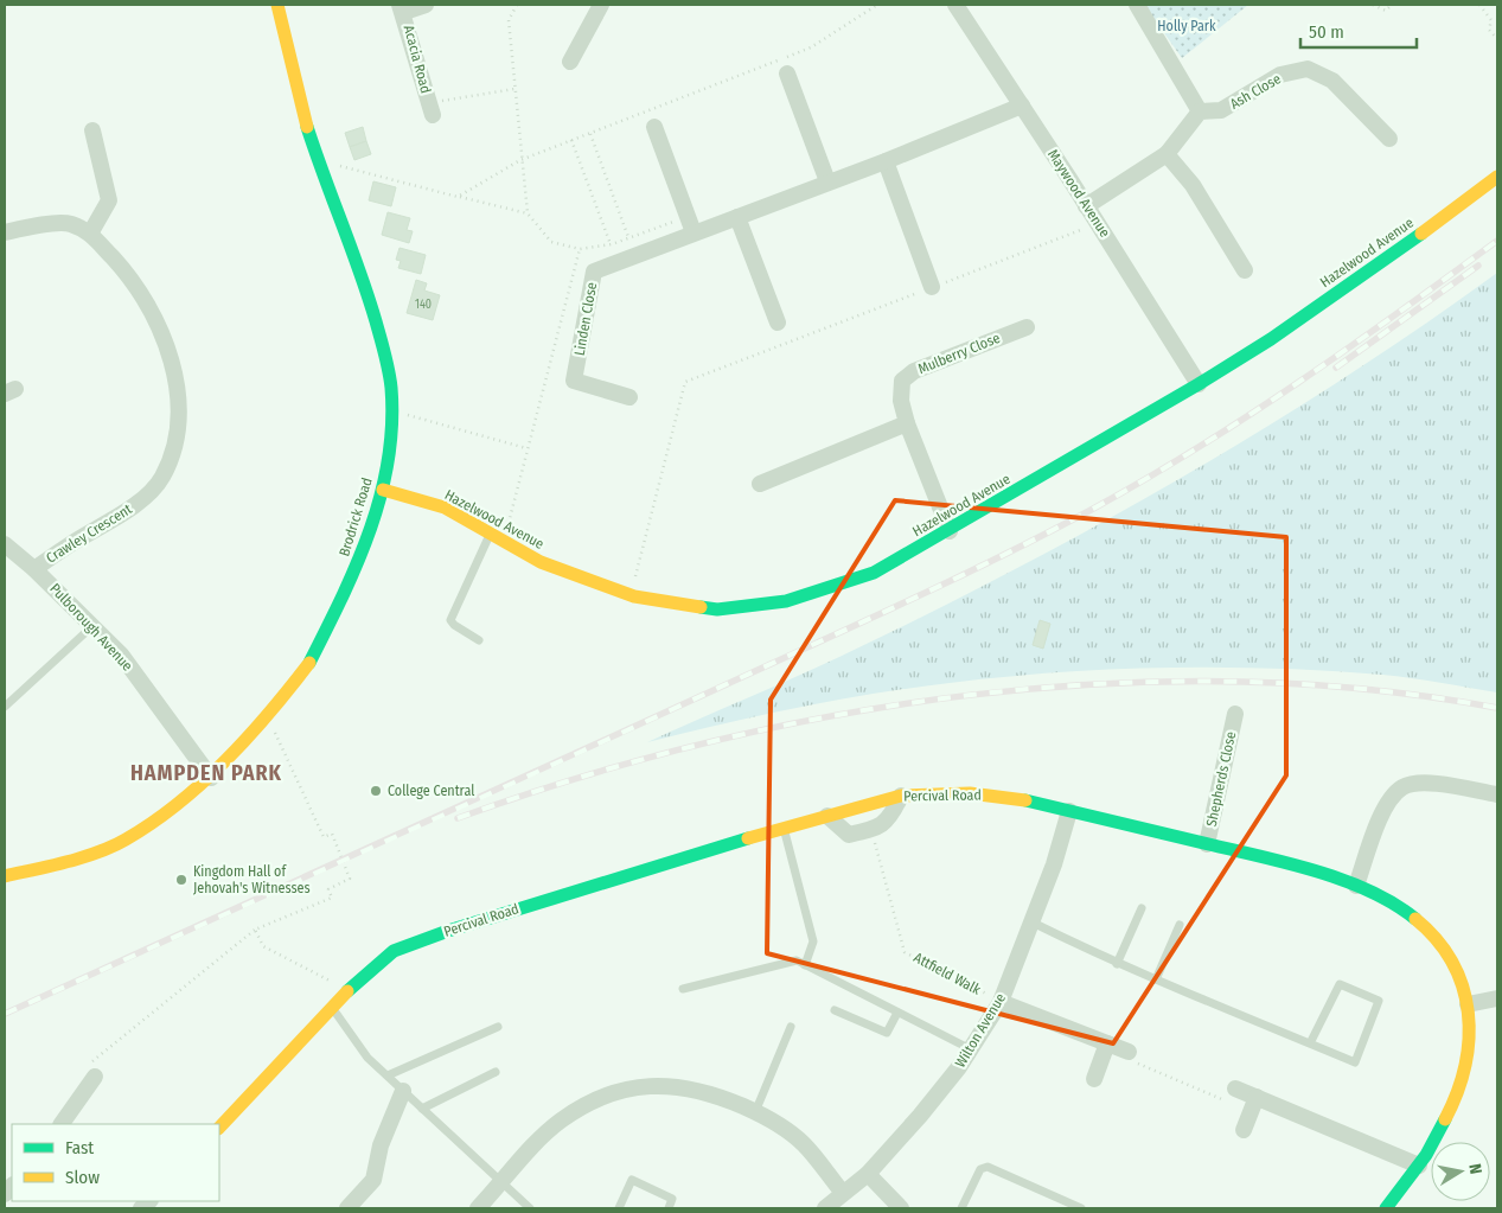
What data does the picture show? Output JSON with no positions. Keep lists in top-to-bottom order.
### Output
{
  "streets": {
    "street": [
      "Acacia Road",
      "Ash Close",
      "Maywood Avenue",
      "Hazelwood Avenue",
      "Linden Close",
      "Mulberry Close",
      "Brodrick Road",
      "Crawley Crescent",
      "Pulborough Avenue",
      "Shepherds Close",
      "Percival Road",
      "Wilton Avenue"
    ],
    "path": ["Attfield Walk"]
  },
  "crossings": [
    ["Maywood Avenue", "Hazelwood Avenue"],
    ["Maywood Avenue", "Linden Close"],
    ["Hazelwood Avenue", "Mulberry Close"],
    ["Hazelwood Avenue", "Brodrick Road"],
    ["Brodrick Road", "Pulborough Avenue"],
    ["Crawley Crescent", "Pulborough Avenue"],
    ["Shepherds Close", "Percival Road"],
    ["Percival Road", "Wilton Avenue"],
    ["Attfield Walk", "Wilton Avenue"]
  ],
  "districts": ["HAMPDEN PARK"],
  "parks": ["Holly Park"],
  "places": ["College Central", "Kingdom Hall of Jehovah's Witnesses"],
  "house_numbers": ["140"],
  "legend": ["Fast", "Slow"],
  "scale_bar": "50 m",
  "north": "right"
}
